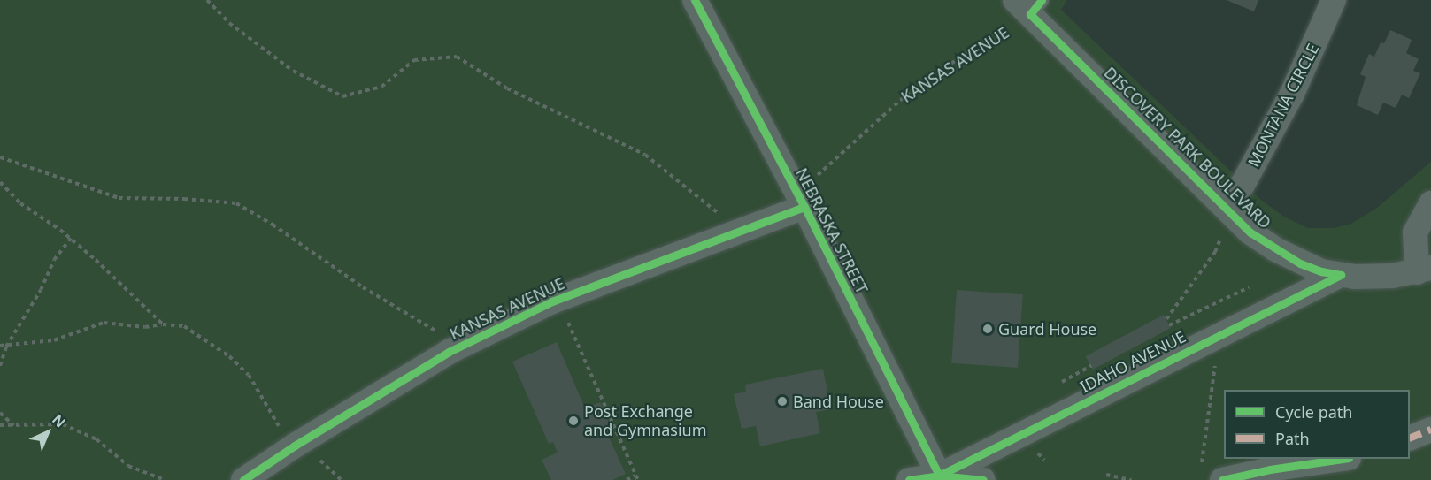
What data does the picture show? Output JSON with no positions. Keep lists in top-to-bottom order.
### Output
{
  "streets": {
    "street": [
      "KANSAS AVENUE",
      "MONTANA CIRCLE",
      "DISCOVERY PARK BOULEVARD",
      "NEBRASKA STREET",
      "IDAHO AVENUE"
    ]
  },
  "crossings": [
    ["KANSAS AVENUE", "DISCOVERY PARK BOULEVARD"],
    ["KANSAS AVENUE", "NEBRASKA STREET"],
    ["MONTANA CIRCLE", "DISCOVERY PARK BOULEVARD"],
    ["DISCOVERY PARK BOULEVARD", "IDAHO AVENUE"],
    ["NEBRASKA STREET", "IDAHO AVENUE"]
  ],
  "places": ["Guard House", "Band House", "Post Exchange and Gymnasium"],
  "legend": ["Cycle path", "Path"],
  "north": "top right"
}
